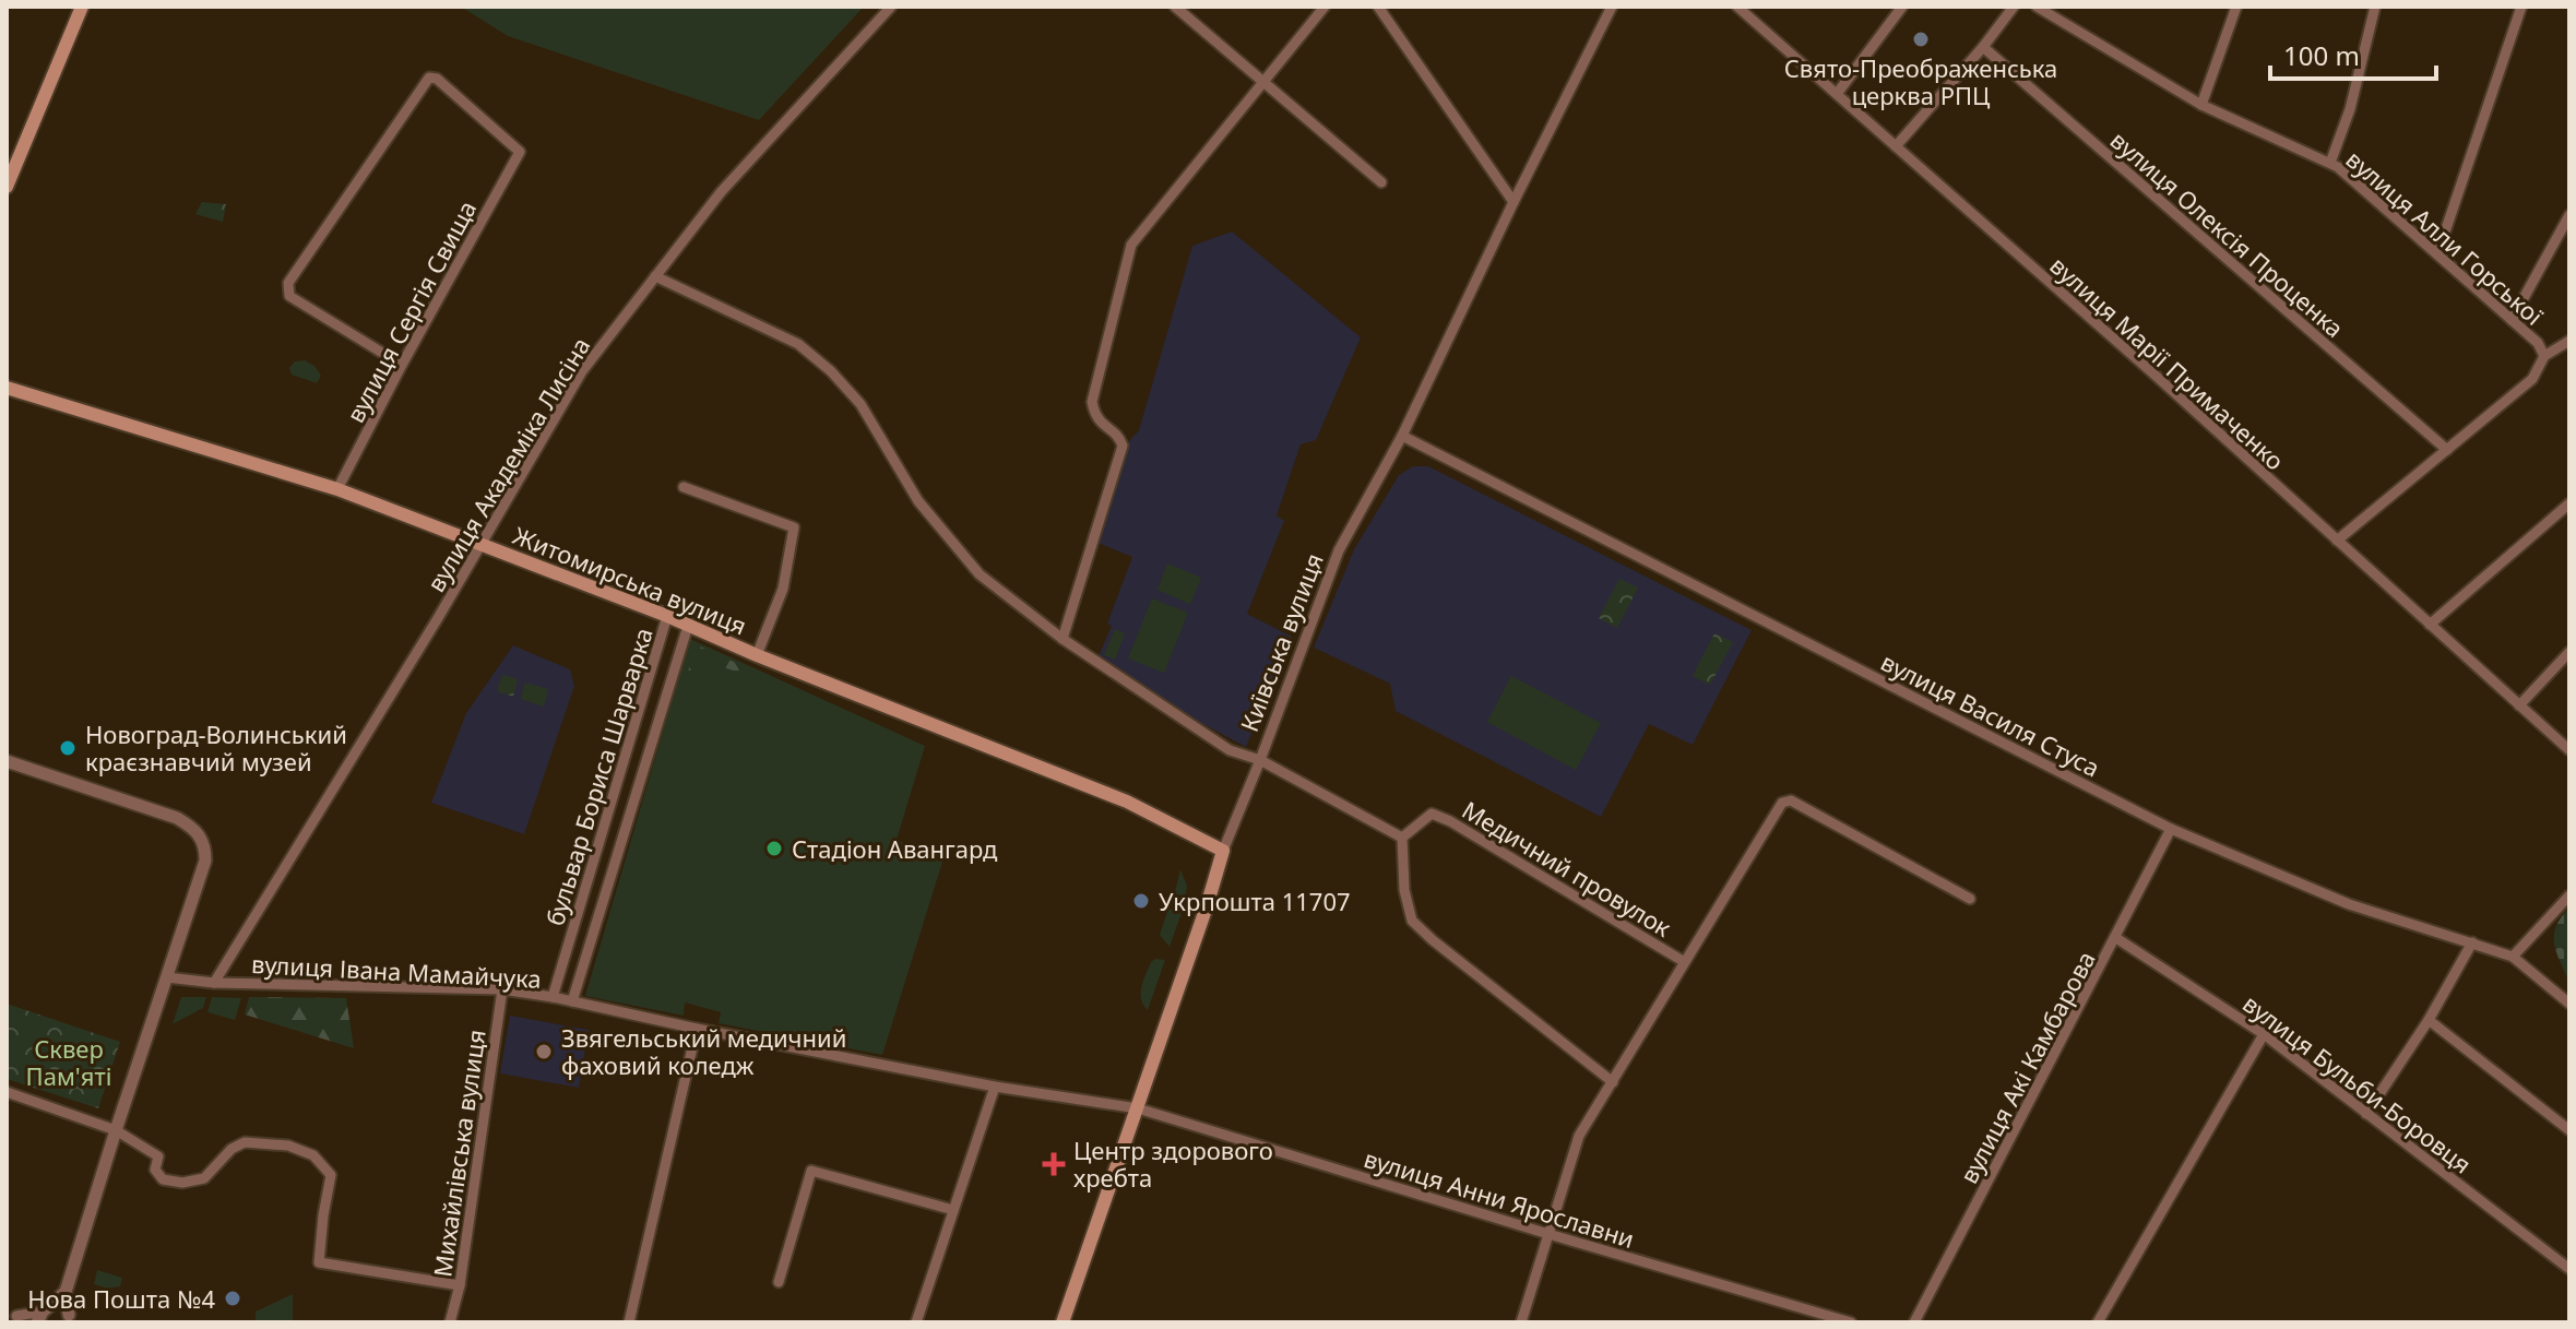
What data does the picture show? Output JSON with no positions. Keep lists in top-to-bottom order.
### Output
{
  "streets": {
    "main road": ["Житомирська вулиця", "Київська вулиця"],
    "street": [
      "вулиця Олексія Проценка",
      "вулиця Алли Горської",
      "вулиця Сергія Свища",
      "вулиця Марії Примаченко",
      "вулиця Академіка Лисіна",
      "вулиця Василя Стуса",
      "бульвар Бориса Шарварка",
      "Медичний провулок",
      "вулиця Івана Мамайчука",
      "вулиця Акі Камбарова",
      "вулиця Бульби-Боровця",
      "Михайлівська вулиця",
      "вулиця Анни Ярославни"
    ]
  },
  "crossings": [
    ["вулиця Сергія Свища", "Житомирська вулиця"],
    ["вулиця Академіка Лисіна", "Житомирська вулиця"],
    ["вулиця Академіка Лисіна", "вулиця Івана Мамайчука"],
    ["Житомирська вулиця", "Київська вулиця"],
    ["Житомирська вулиця", "бульвар Бориса Шарварка"],
    ["Київська вулиця", "вулиця Василя Стуса"],
    ["Київська вулиця", "вулиця Івана Мамайчука"],
    ["Київська вулиця", "вулиця Анни Ярославни"],
    ["вулиця Василя Стуса", "вулиця Акі Камбарова"],
    ["бульвар Бориса Шарварка", "вулиця Івана Мамайчука"],
    ["Медичний провулок", "вулиця Анни Ярославни"],
    ["вулиця Івана Мамайчука", "Михайлівська вулиця"],
    ["вулиця Івана Мамайчука", "вулиця Анни Ярославни"],
    ["вулиця Акі Камбарова", "вулиця Бульби-Боровця"]
  ],
  "parks": ["Сквер Пам'яті"],
  "places": {
    "other": [
      "Свято-Преображенська церква РПЦ",
      "Новоград-Волинський краєзнавчий музей",
      "Стадіон Авангард",
      "Укрпошта 11707",
      "Звягельський медичний фаховий коледж",
      "Нова Пошта №4"
    ],
    "health": ["Центр здорового хребта"]
  },
  "scale_bar": "100 m"
}
